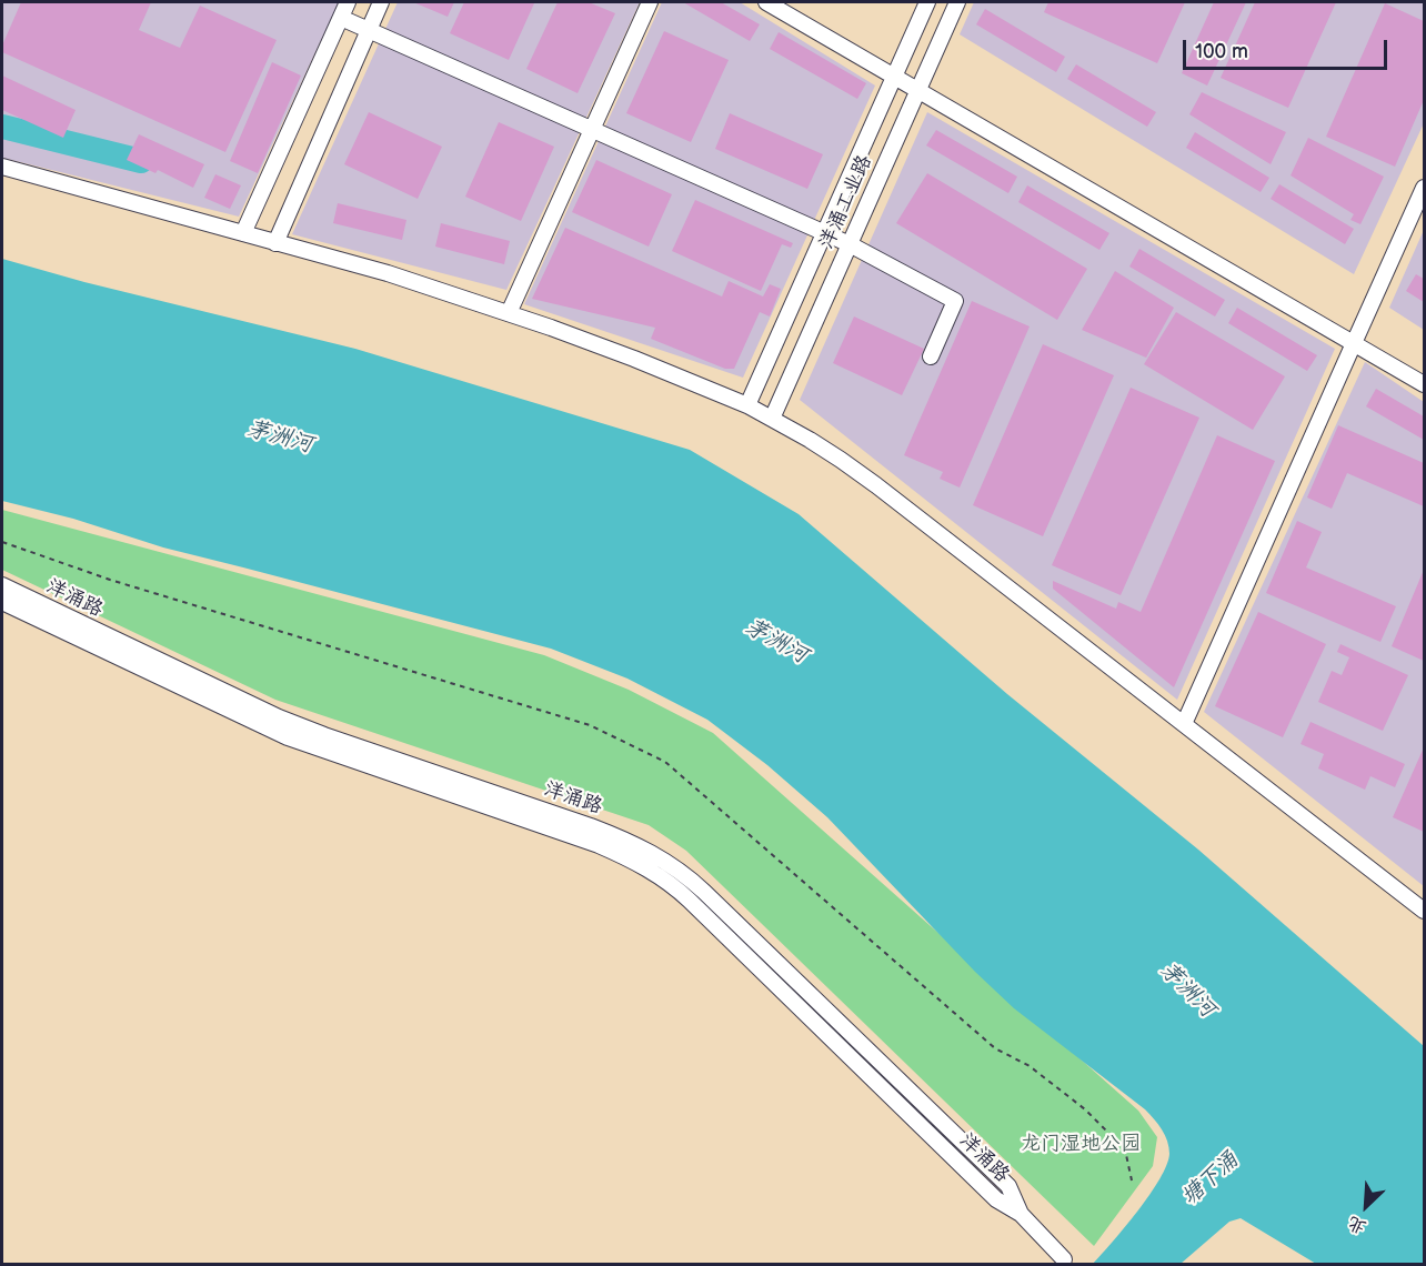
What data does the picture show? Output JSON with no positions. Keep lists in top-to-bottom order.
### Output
{
  "streets": {
    "street": ["洋涌工业路", "洋涌路"]
  },
  "water": ["茅洲河", "塘下涌"],
  "parks": ["龙门湿地公园"],
  "scale_bar": "100 m",
  "north": "bottom left"
}
